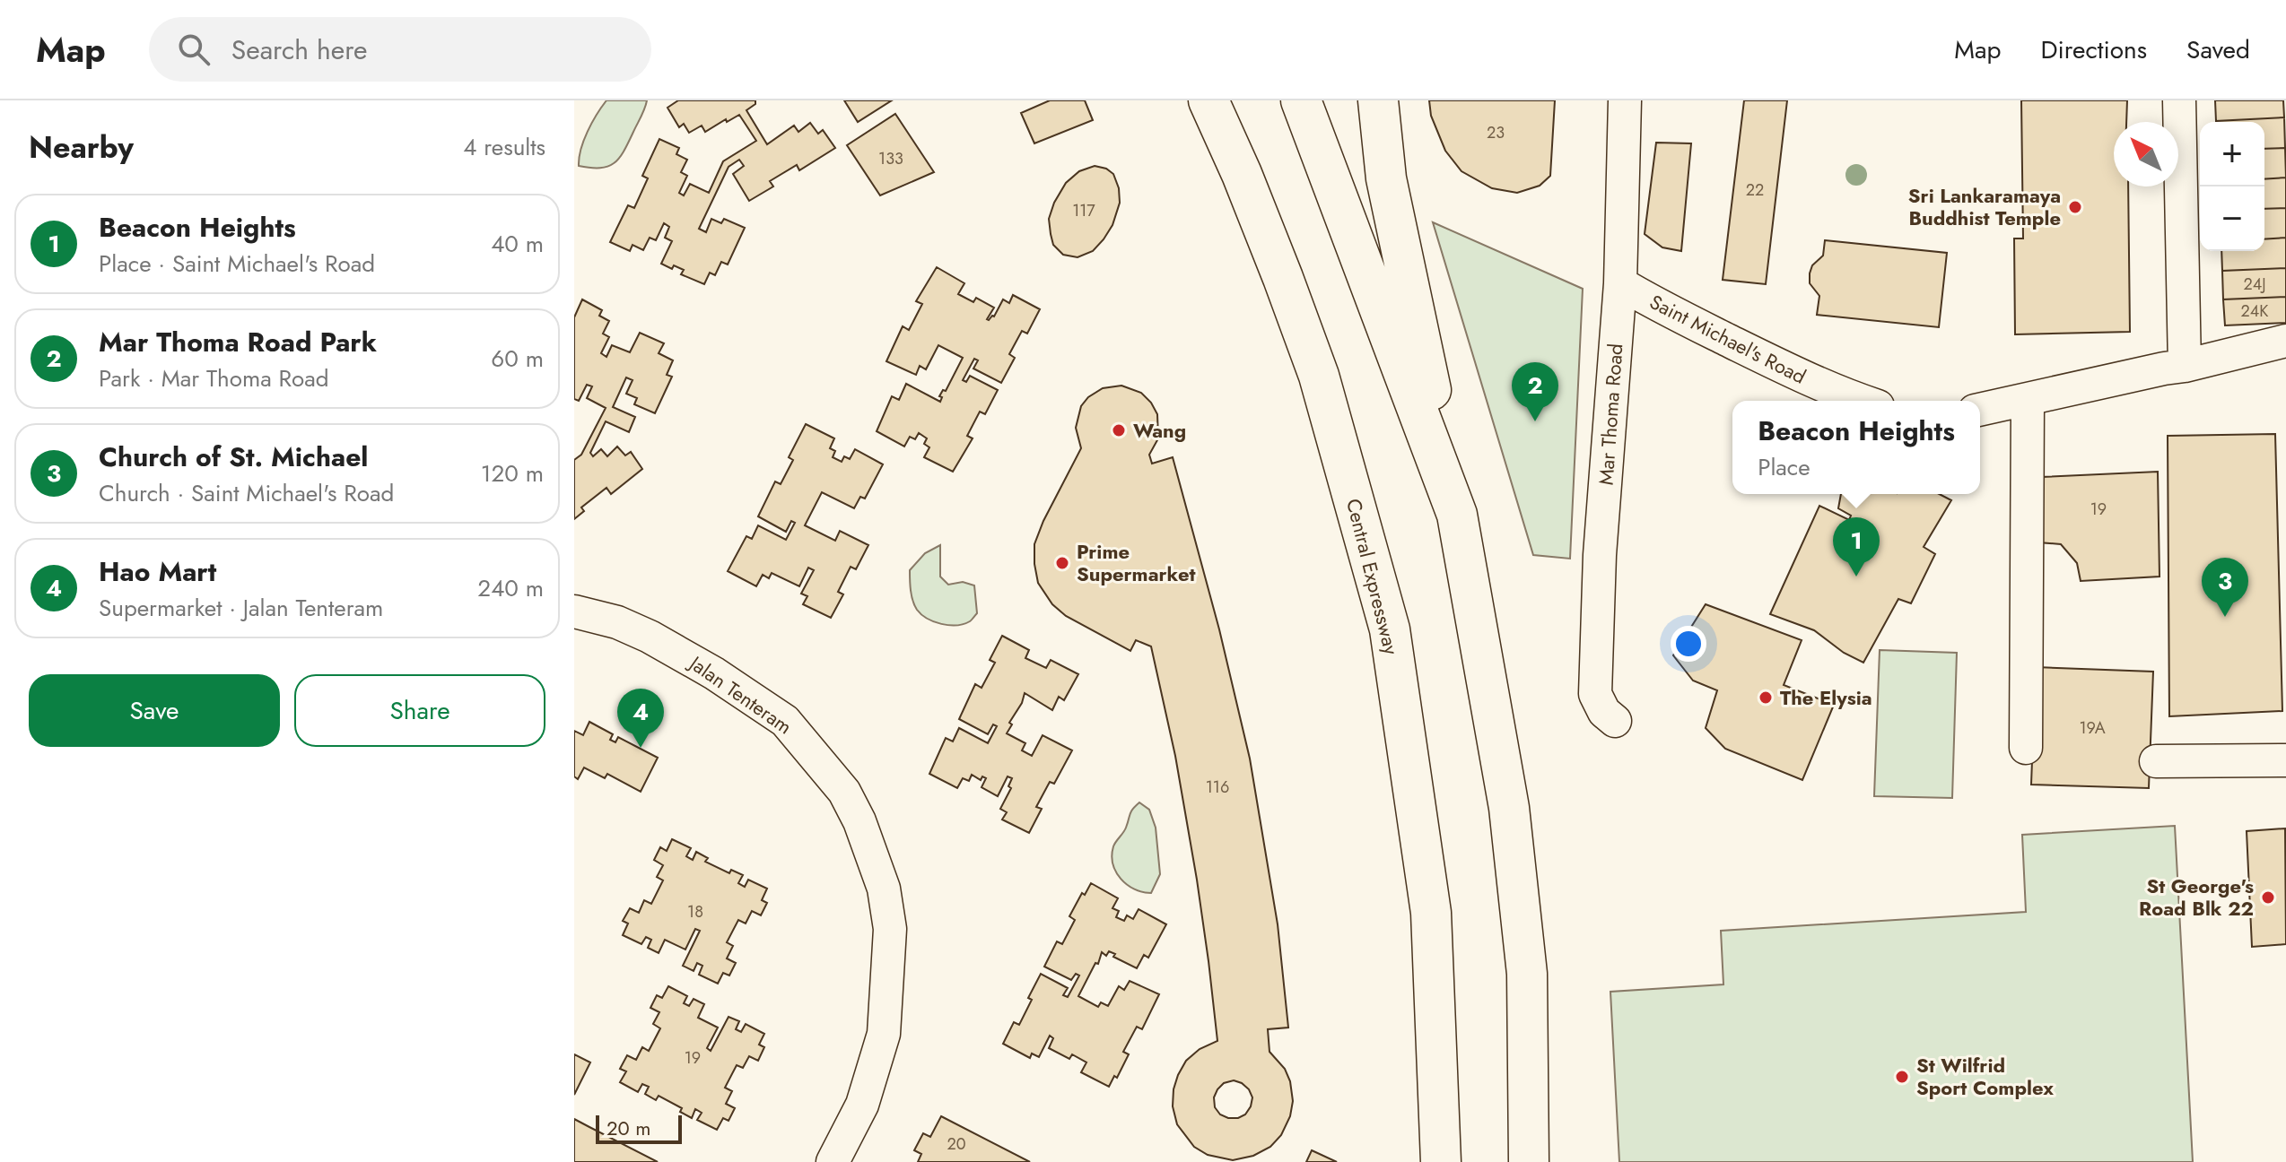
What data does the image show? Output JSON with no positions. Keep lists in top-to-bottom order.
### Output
{
  "streets": {
    "highway": ["Central Expressway"],
    "street": ["Saint Michael's Road", "Mar Thoma Road", "Jalan Tenteram"]
  },
  "crossings": [
    ["Saint Michael's Road", "Mar Thoma Road"]
  ],
  "places": [
    "Sri Lankaramaya Buddhist Temple",
    "Wang",
    "Prime Supermarket",
    "The Elysia",
    "St George's Road Blk 22",
    "St Wilfrid Sport Complex"
  ],
  "house_numbers": [
    "23",
    "133",
    "22",
    "117",
    "24J",
    "24K",
    "19",
    "19A",
    "116",
    "18",
    "19",
    "20"
  ],
  "scale_bar": "20 m",
  "north": "top left",
  "page": {
    "header": "Map",
    "search": "Search here",
    "nav": ["Map", "Directions", "Saved"],
    "heading": ["Nearby", "4 results"],
    "map_buttons": ["+", "−"],
    "list": [
      {
        "mark": "1",
        "name": "Beacon Heights",
        "note": "Place · Saint Michael's Road",
        "value": "40 m"
      },
      {
        "mark": "2",
        "name": "Mar Thoma Road Park",
        "note": "Park · Mar Thoma Road",
        "value": "60 m"
      },
      {
        "mark": "3",
        "name": "Church of St. Michael",
        "note": "Church · Saint Michael's Road",
        "value": "120 m"
      },
      {
        "mark": "4",
        "name": "Hao Mart",
        "note": "Supermarket · Jalan Tenteram",
        "value": "240 m"
      }
    ],
    "pins": [
      "2",
      "1",
      "3",
      "4"
    ],
    "popup": ["Beacon Heights", "Place"],
    "buttons": ["Save", "Share"],
    "scale": "20 m"
  }
}
